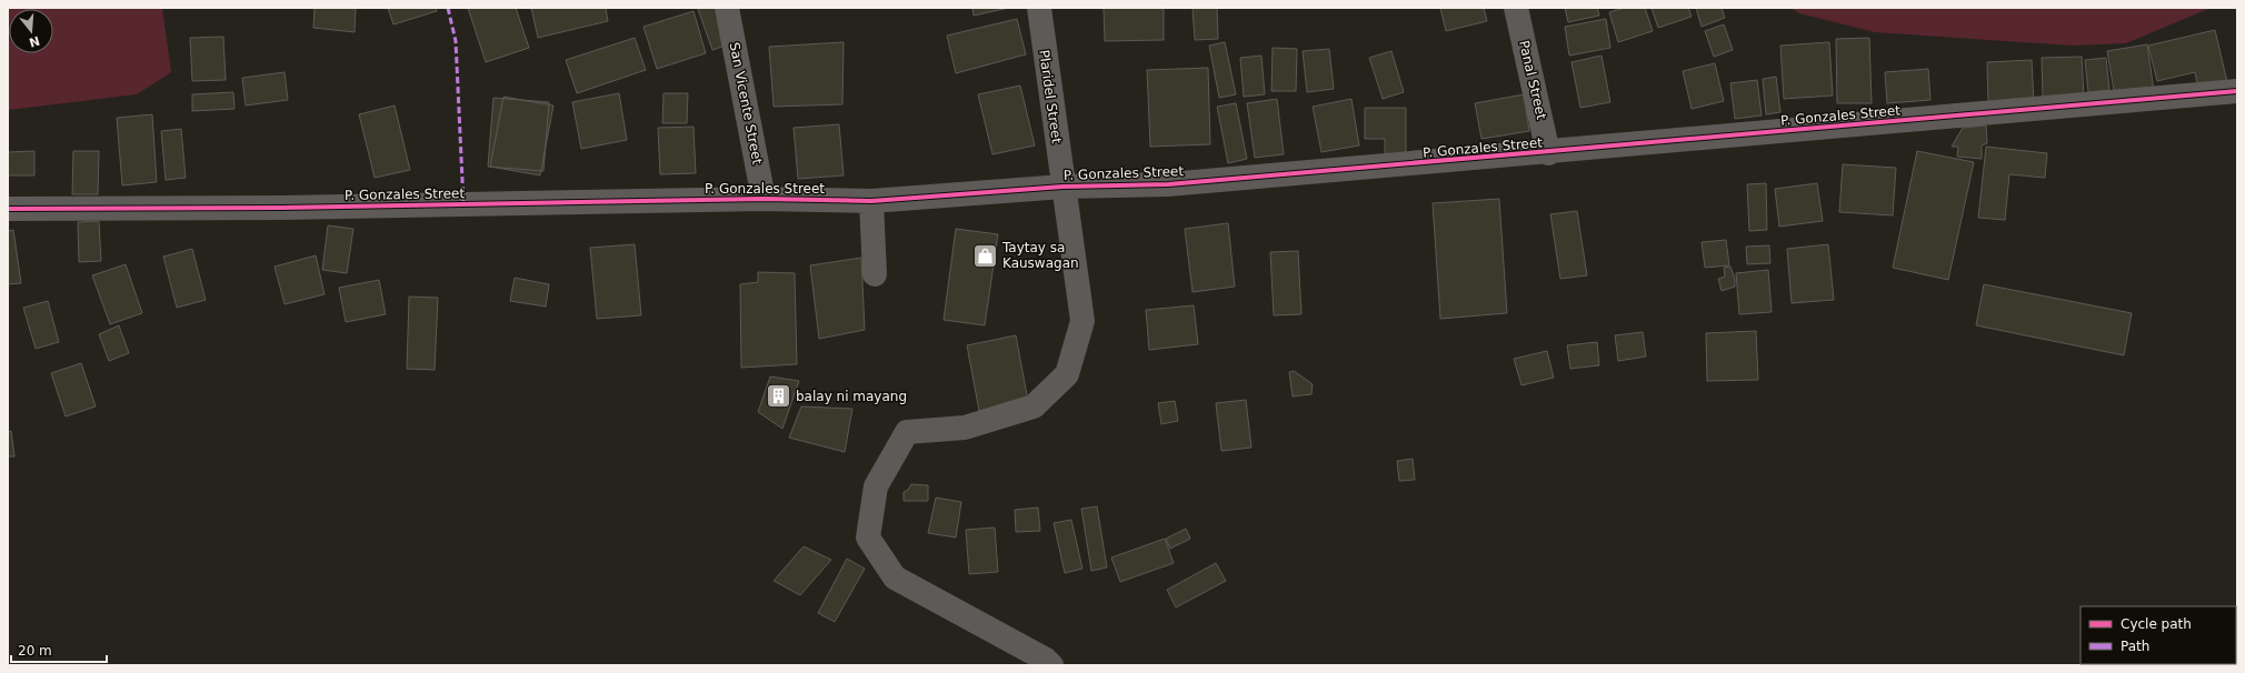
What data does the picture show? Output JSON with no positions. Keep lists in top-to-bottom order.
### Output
{
  "streets": {
    "street": [
      "Panal Street",
      "Plaridel Street",
      "San Vicente Street",
      "P. Gonzales Street"
    ]
  },
  "crossings": [
    ["Panal Street", "P. Gonzales Street"],
    ["Plaridel Street", "P. Gonzales Street"],
    ["San Vicente Street", "P. Gonzales Street"]
  ],
  "places": {
    "shop": ["Taytay sa Kauswagan"],
    "building": ["balay ni mayang"]
  },
  "legend": ["Cycle path", "Path"],
  "scale_bar": "20 m",
  "north": "bottom"
}
